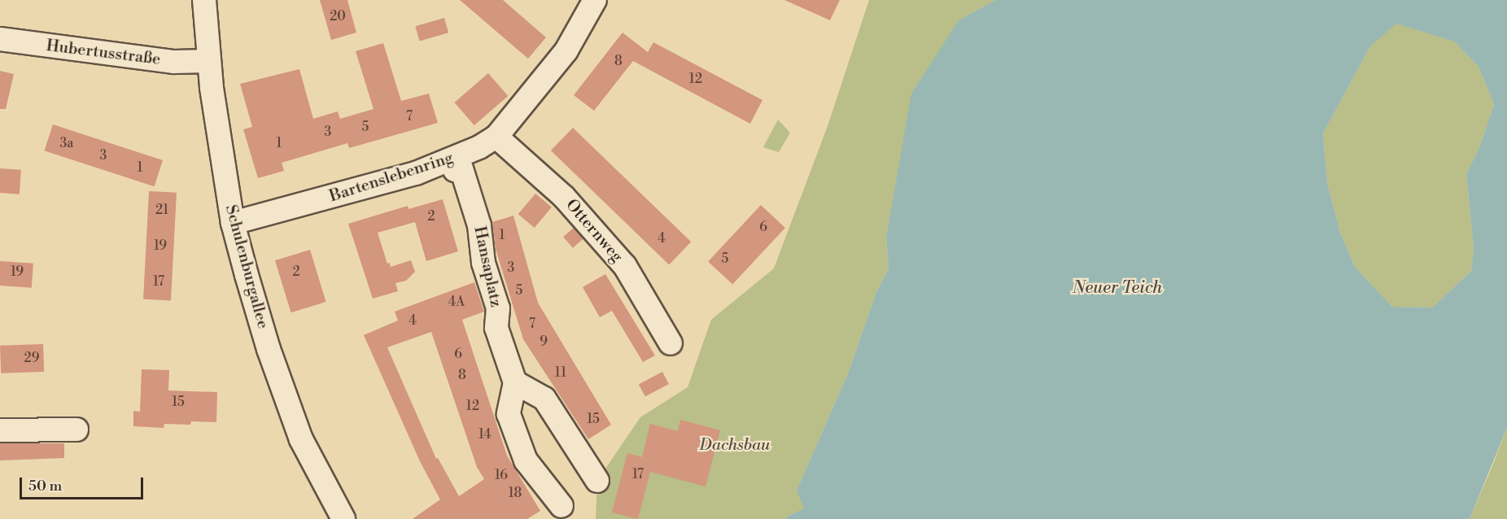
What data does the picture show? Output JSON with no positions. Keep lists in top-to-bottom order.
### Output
{
  "streets": {
    "street": [
      "Hubertusstraße",
      "Bartenslebenring",
      "Otternweg",
      "Schulenburgallee",
      "Hansaplatz"
    ]
  },
  "crossings": [
    ["Hubertusstraße", "Schulenburgallee"],
    ["Bartenslebenring", "Otternweg"],
    ["Bartenslebenring", "Schulenburgallee"],
    ["Bartenslebenring", "Hansaplatz"]
  ],
  "water": ["Neuer Teich"],
  "parks": ["Dachsbau"],
  "house_numbers": [
    "20",
    "8",
    "12",
    "7",
    "5",
    "3",
    "3a",
    "1",
    "3",
    "1",
    "21",
    "2",
    "6",
    "1",
    "4",
    "19",
    "5",
    "3",
    "19",
    "2",
    "17",
    "5",
    "4A",
    "4",
    "7",
    "9",
    "6",
    "29",
    "11",
    "8",
    "15",
    "12",
    "15",
    "14",
    "17",
    "16",
    "18"
  ],
  "scale_bar": "50 m"
}
